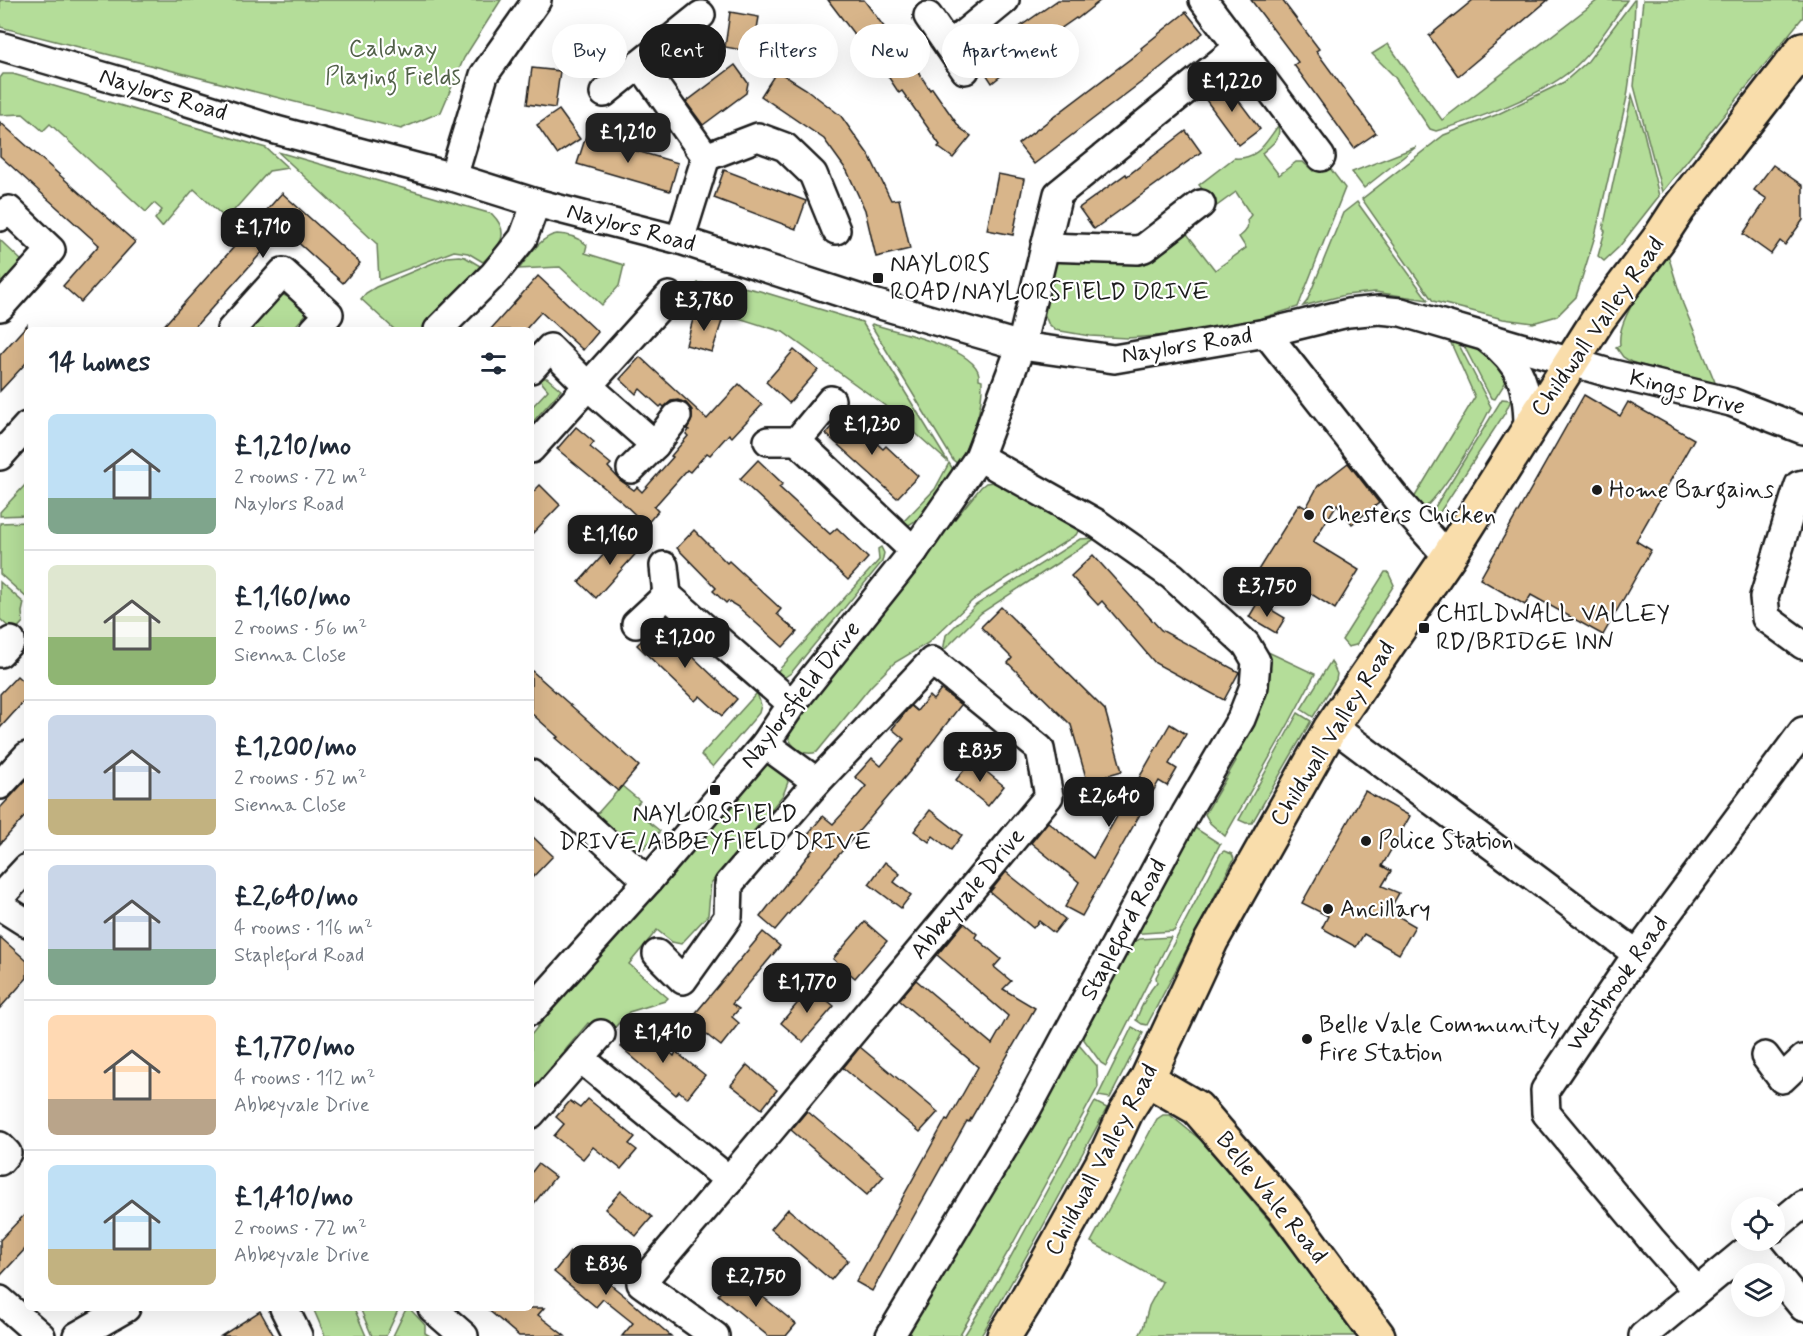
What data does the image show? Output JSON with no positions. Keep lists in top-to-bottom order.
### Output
{
  "streets": {
    "main road": ["Childwall Valley Road", "Belle Vale Road"],
    "street": [
      "Naylors Road",
      "Kings Drive",
      "Naylorsfield Drive",
      "Abbeyvale Drive",
      "Stapleford Road",
      "Westbrook Road"
    ]
  },
  "crossings": [
    ["Naylors Road", "Childwall Valley Road"],
    ["Naylors Road", "Kings Drive"],
    ["Naylors Road", "Naylorsfield Drive"],
    ["Childwall Valley Road", "Kings Drive"],
    ["Childwall Valley Road", "Belle Vale Road"],
    ["Naylorsfield Drive", "Stapleford Road"]
  ],
  "parks": ["Caldway Playing Fields"],
  "places": {
    "transit": ["NAYLORS ROAD/NAYLORSFIELD DRIVE", "CHILDWALL VALLEY RD/BRIDGE INN", "NAYLORSFIELD DRIVE/ABBEYFIELD DRIVE"],
    "other": [
      "Home Bargains",
      "Chesters Chicken",
      "Police Station",
      "Ancillary",
      "Belle Vale Community Fire Station"
    ]
  },
  "page": {
    "chip": [
      "Buy",
      "Rent",
      "Filters",
      "New",
      "Apartment"
    ],
    "price": [
      "£1,220",
      "£1,210",
      "£1,710",
      "£3,780",
      "£1,230",
      "£1,160",
      "£3,750",
      "£1,200",
      "£835",
      "£2,640",
      "£1,770",
      "£1,410",
      "£836",
      "£2,750"
    ],
    "heading": "14 homes",
    "list": [
      {
        "name": "£1,210/mo",
        "note": "2 rooms · 72 m² · Naylors Road"
      },
      {
        "name": "£1,160/mo",
        "note": "2 rooms · 56 m² · Sienna Close"
      },
      {
        "name": "£1,200/mo",
        "note": "2 rooms · 52 m² · Sienna Close"
      },
      {
        "name": "£2,640/mo",
        "note": "4 rooms · 116 m² · Stapleford Road"
      },
      {
        "name": "£1,770/mo",
        "note": "4 rooms · 112 m² · Abbeyvale Drive"
      },
      {
        "name": "£1,410/mo",
        "note": "2 rooms · 72 m² · Abbeyvale Drive"
      }
    ]
  }
}
